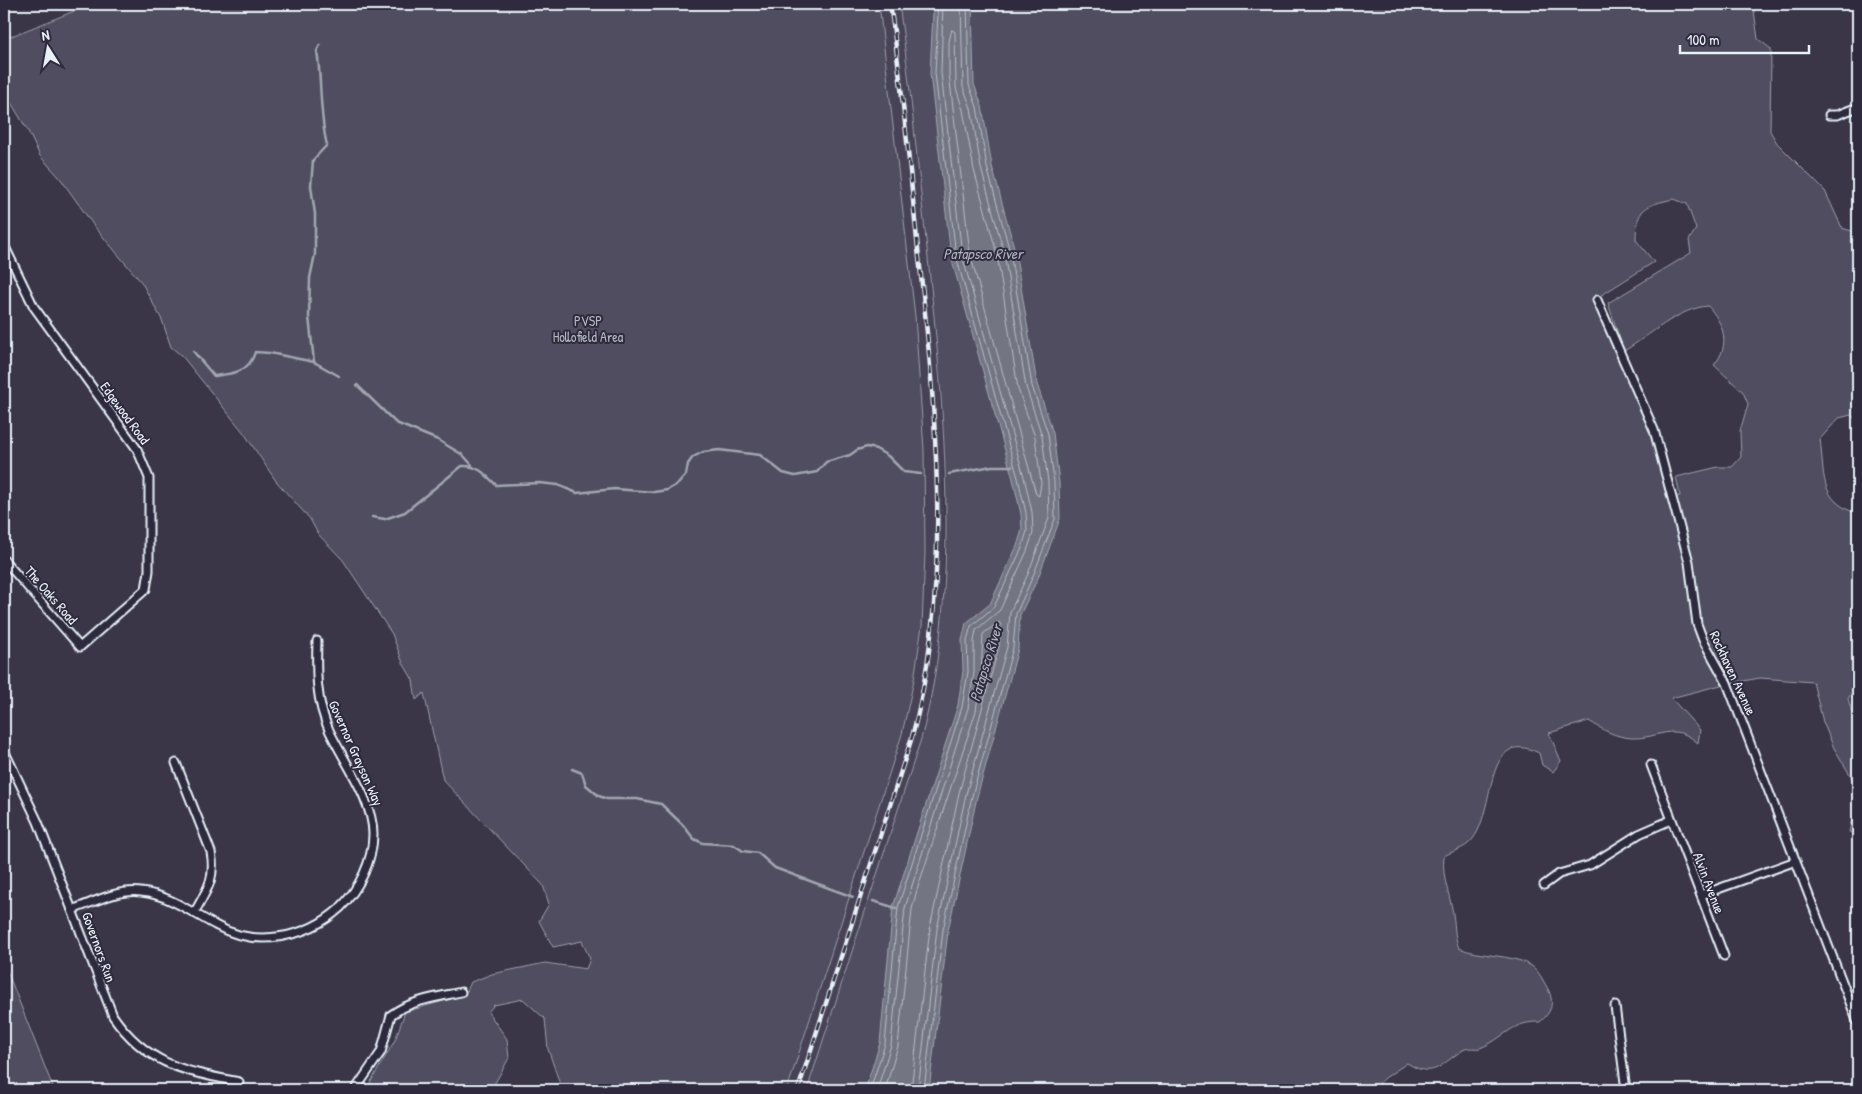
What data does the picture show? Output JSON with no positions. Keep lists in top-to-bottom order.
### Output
{
  "streets": {
    "street": [
      "Edgewood Road",
      "The Oaks Road",
      "Rockhaven Avenue",
      "Governor Grayson Way",
      "Alvin Avenue",
      "Governors Run"
    ]
  },
  "crossings": [
    ["Edgewood Road", "The Oaks Road"],
    ["Governor Grayson Way", "Governors Run"]
  ],
  "water": ["Patapsco River"],
  "parks": ["PVSP Hollofield Area"],
  "scale_bar": "100 m",
  "north": "top"
}
